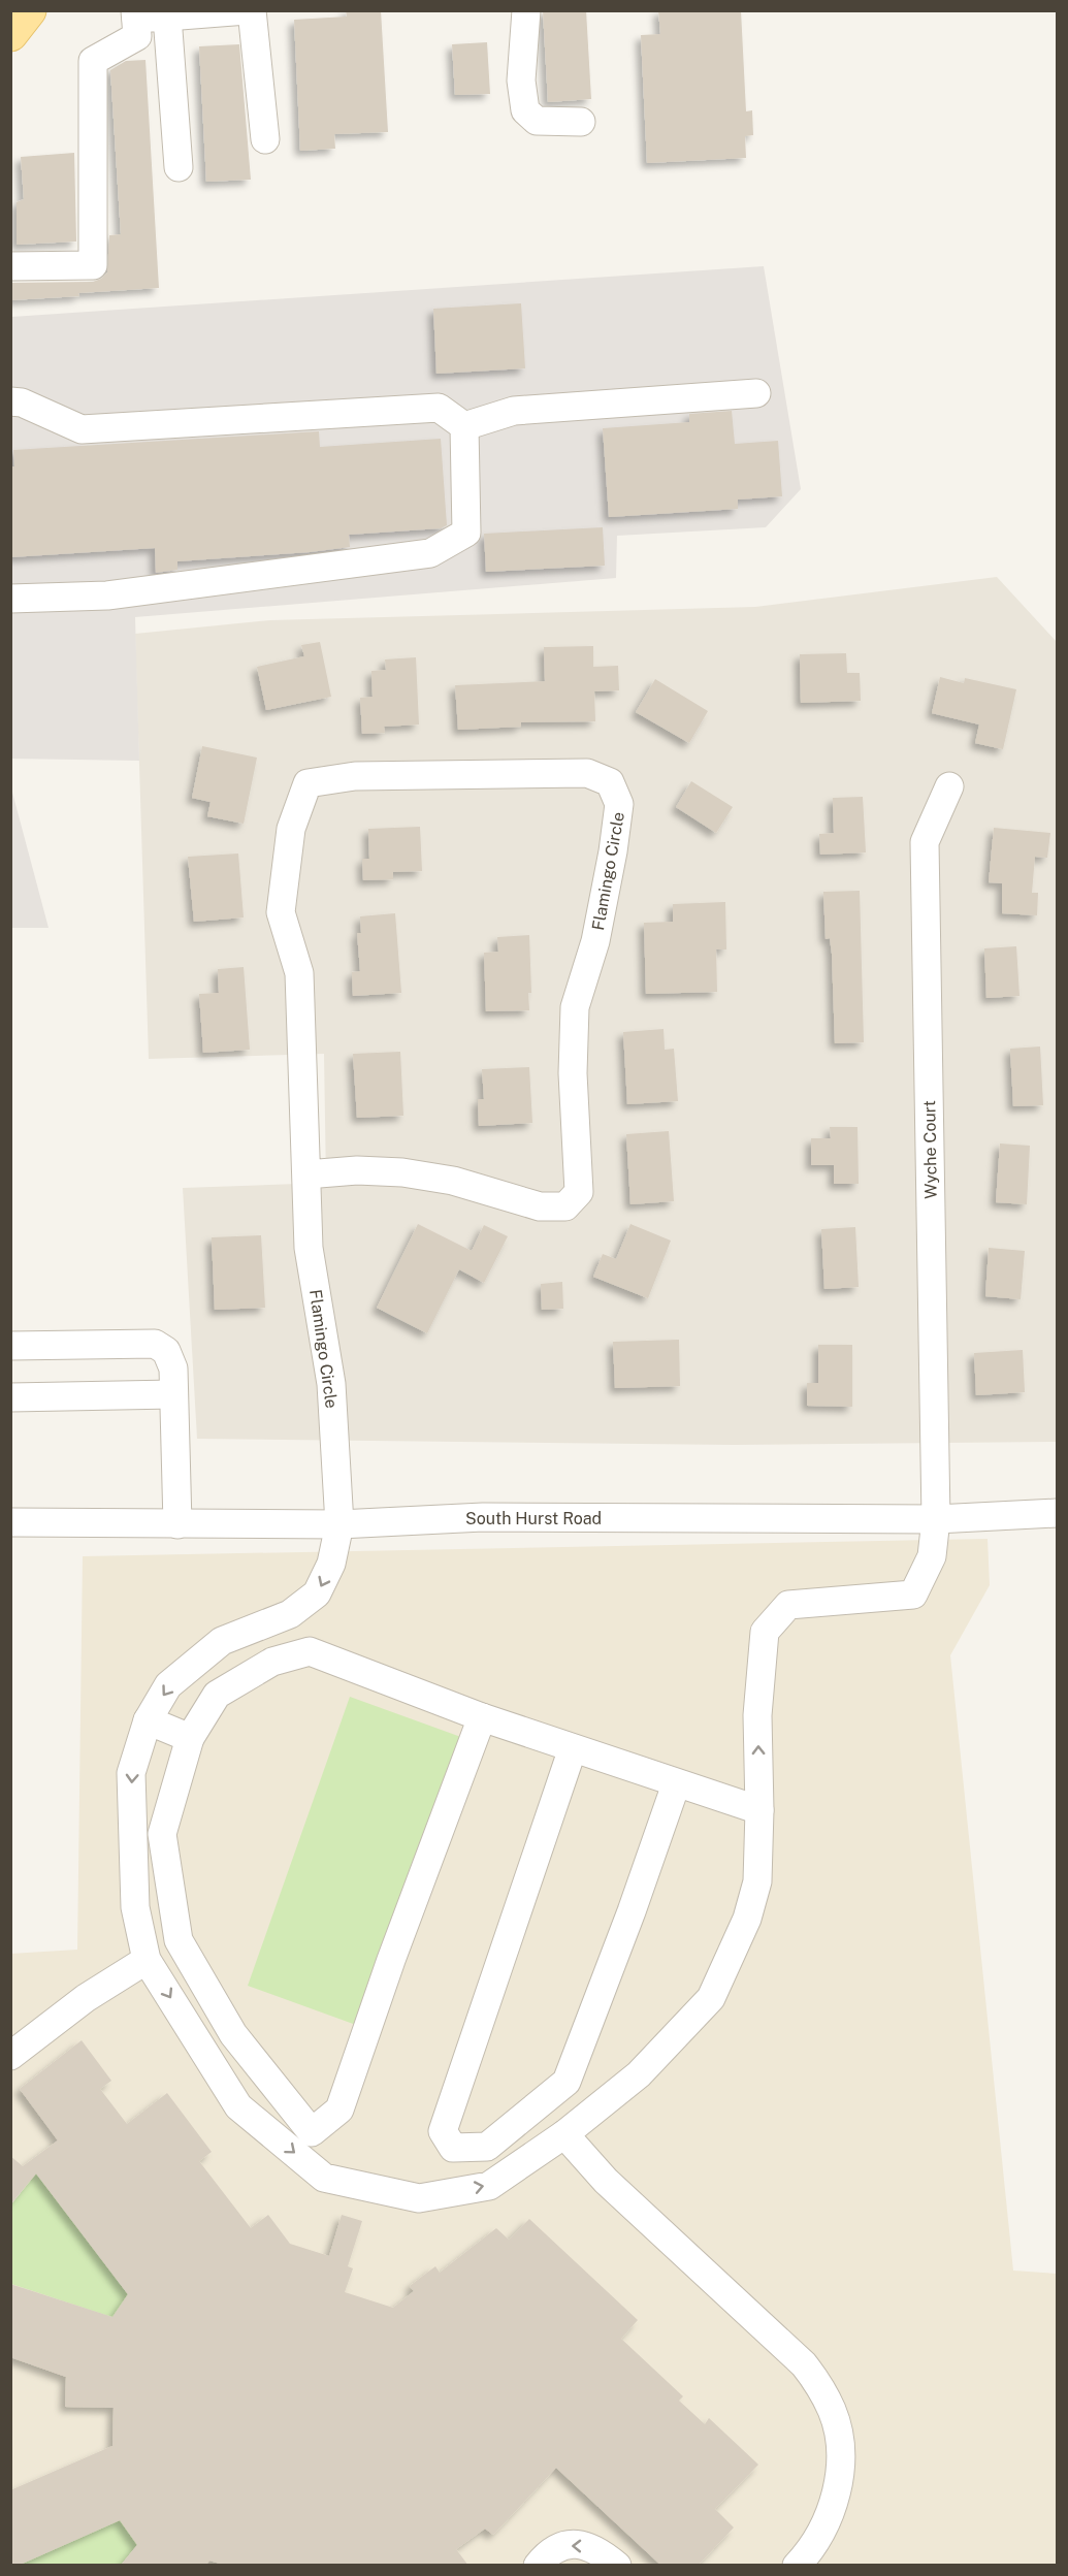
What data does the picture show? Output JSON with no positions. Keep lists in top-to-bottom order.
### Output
{
  "streets": {
    "street": ["Flamingo Circle", "Wyche Court", "South Hurst Road"]
  },
  "crossings": [
    ["Flamingo Circle", "Wyche Court"],
    ["Flamingo Circle", "South Hurst Road"],
    ["Wyche Court", "South Hurst Road"]
  ]
}
